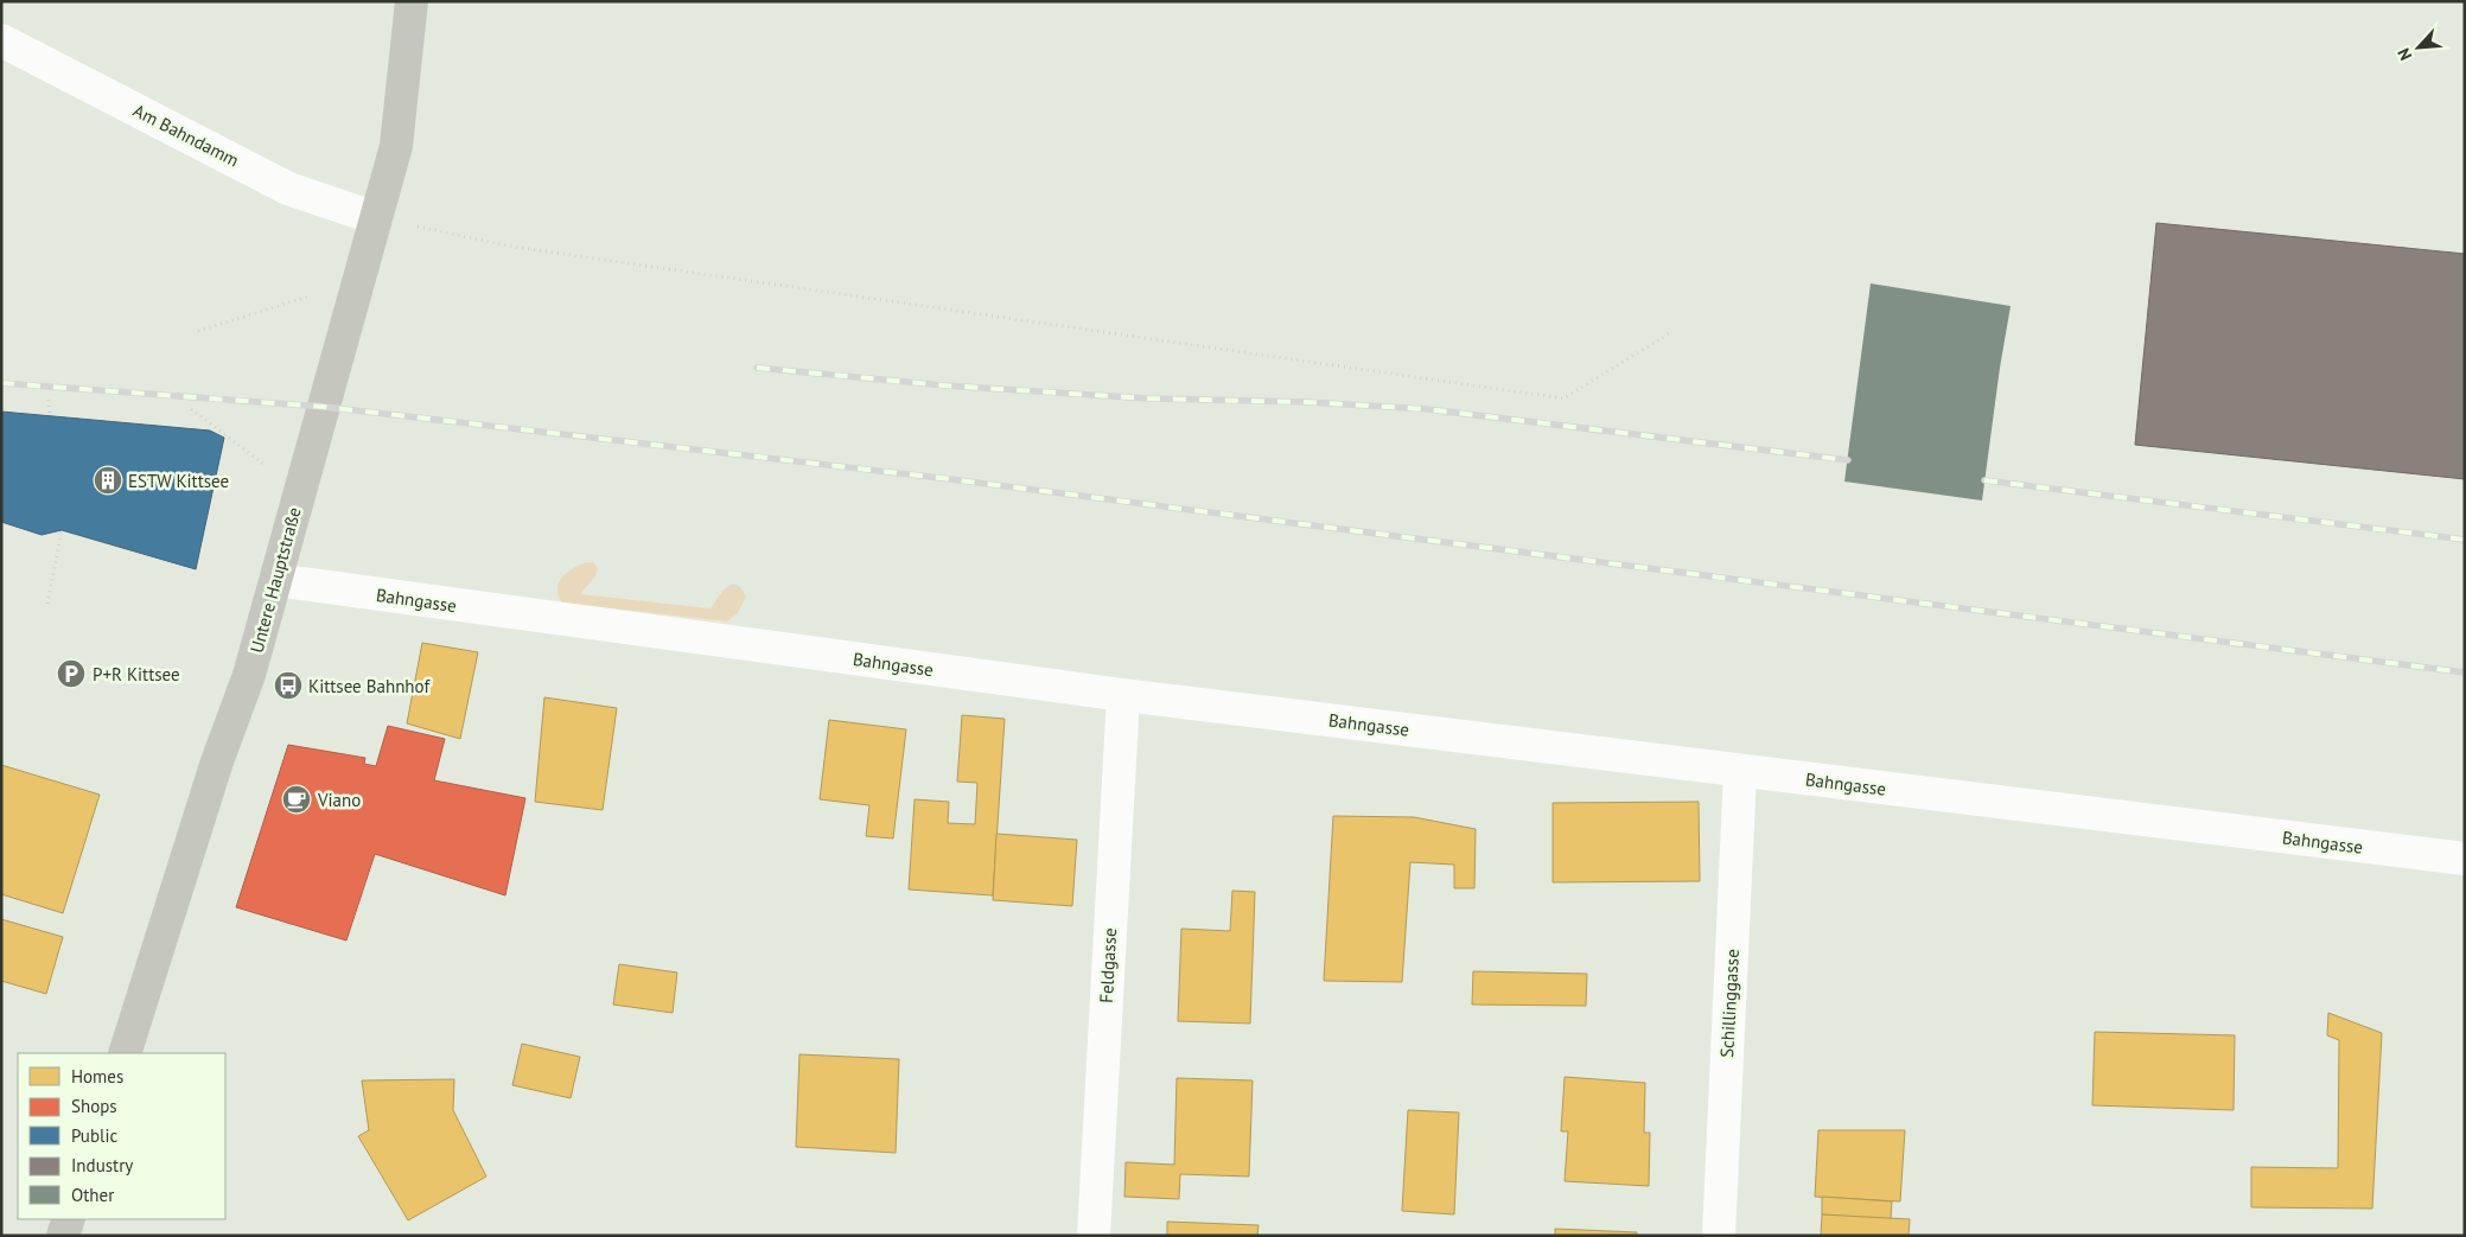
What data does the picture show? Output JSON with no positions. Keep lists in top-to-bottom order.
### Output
{
  "streets": {
    "street": [
      "Am Bahndamm",
      "Untere Hauptstraße",
      "Bahngasse",
      "Feldgasse",
      "Schillinggasse"
    ]
  },
  "crossings": [
    ["Am Bahndamm", "Untere Hauptstraße"],
    ["Untere Hauptstraße", "Bahngasse"],
    ["Bahngasse", "Feldgasse"],
    ["Bahngasse", "Schillinggasse"]
  ],
  "places": {
    "building": ["ESTW Kittsee"],
    "parking": ["P+R Kittsee"],
    "bus stop": ["Kittsee Bahnhof"],
    "cafe": ["Viano"]
  },
  "legend": [
    "Homes",
    "Shops",
    "Public",
    "Industry",
    "Other"
  ],
  "north": "bottom left"
}
